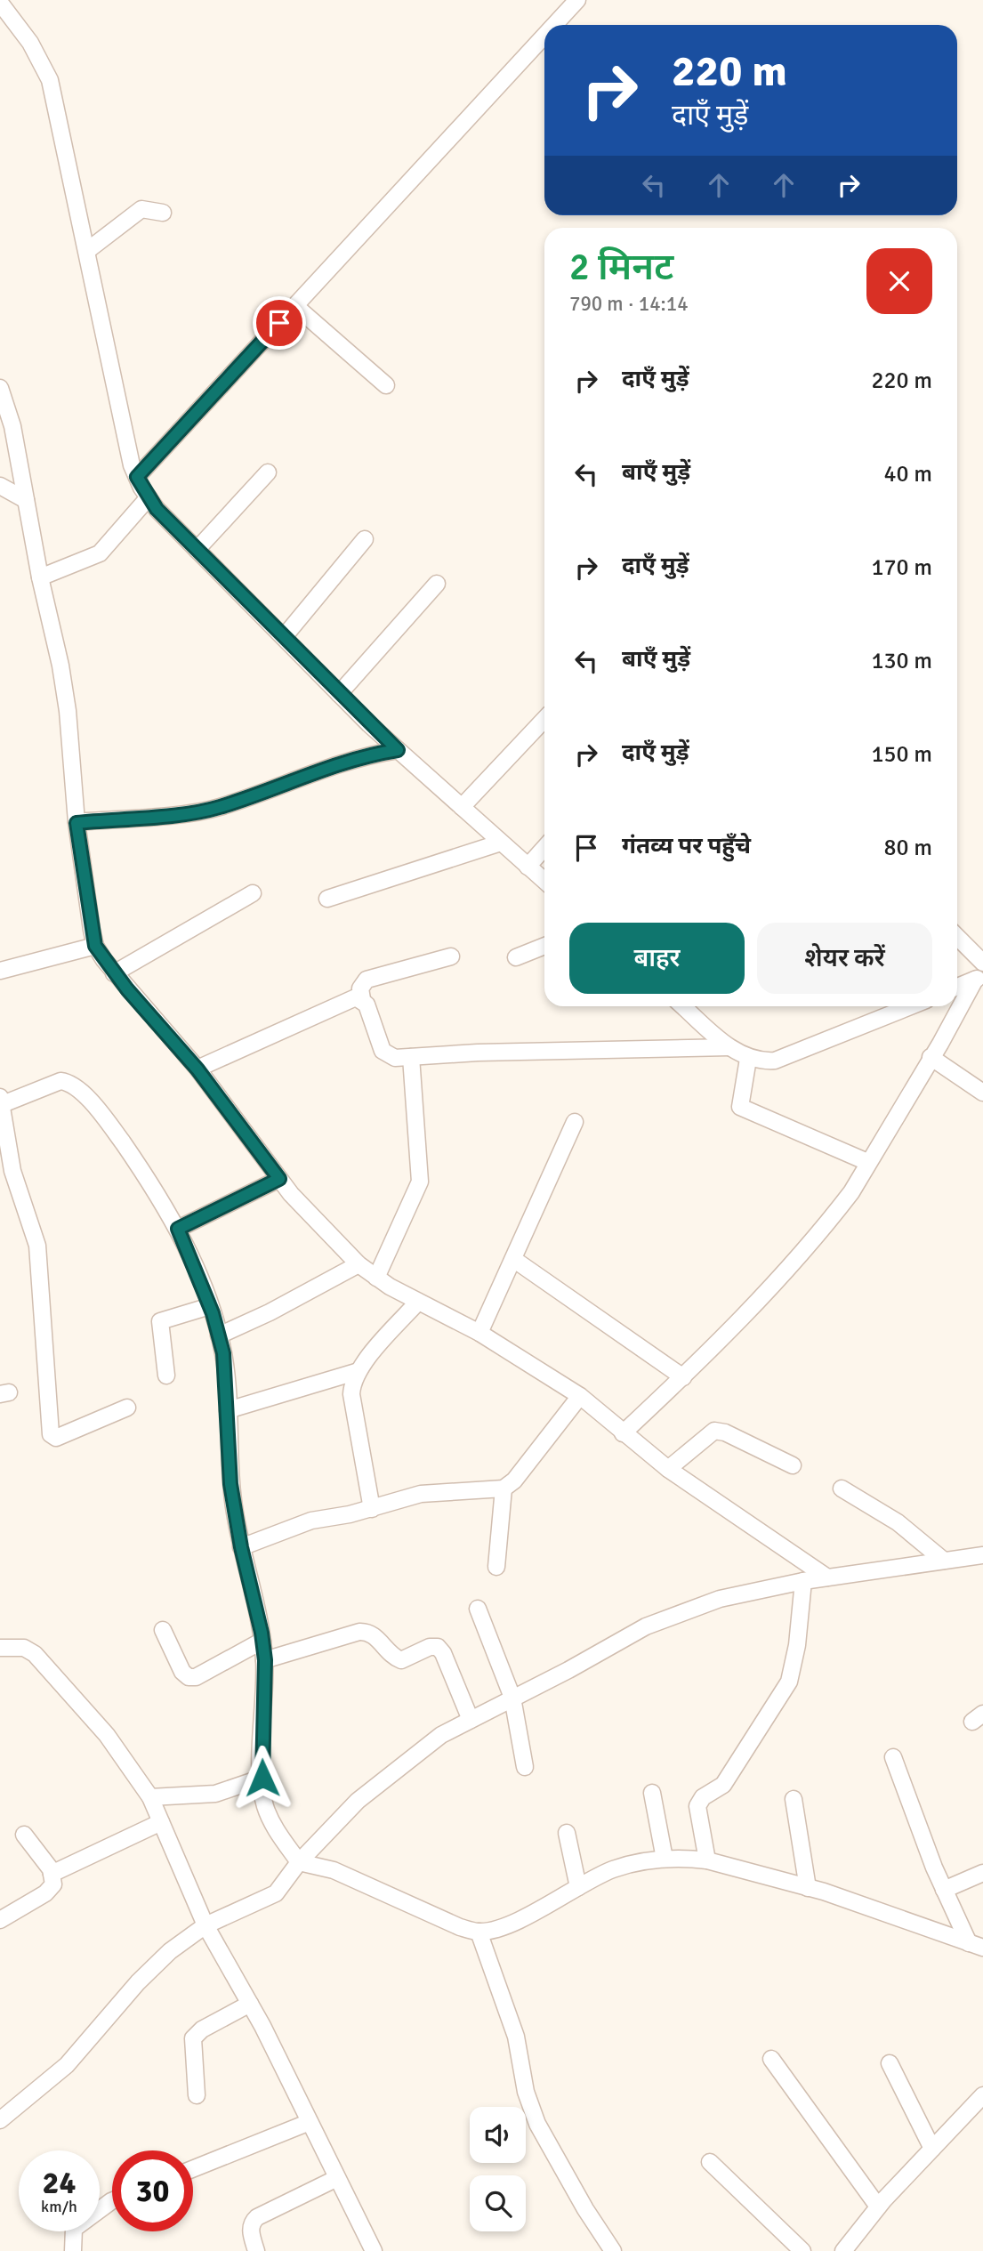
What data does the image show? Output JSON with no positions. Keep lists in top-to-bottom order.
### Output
{
  "page": {
    "turn": ["220 m", "दाएँ मुड़ें"],
    "heading": ["2 मिनट", "790 m · 14:14"],
    "list": [
      {
        "name": "दाएँ मुड़ें",
        "value": "220 m"
      },
      {
        "name": "बाएँ मुड़ें",
        "value": "40 m"
      },
      {
        "name": "दाएँ मुड़ें",
        "value": "170 m"
      },
      {
        "name": "बाएँ मुड़ें",
        "value": "130 m"
      },
      {
        "name": "दाएँ मुड़ें",
        "value": "150 m"
      },
      {
        "name": "गंतव्य पर पहुँचे",
        "value": "80 m"
      }
    ],
    "buttons": ["बाहर", "शेयर करें"],
    "speed": "24 km/h",
    "limit": "30"
  }
}
